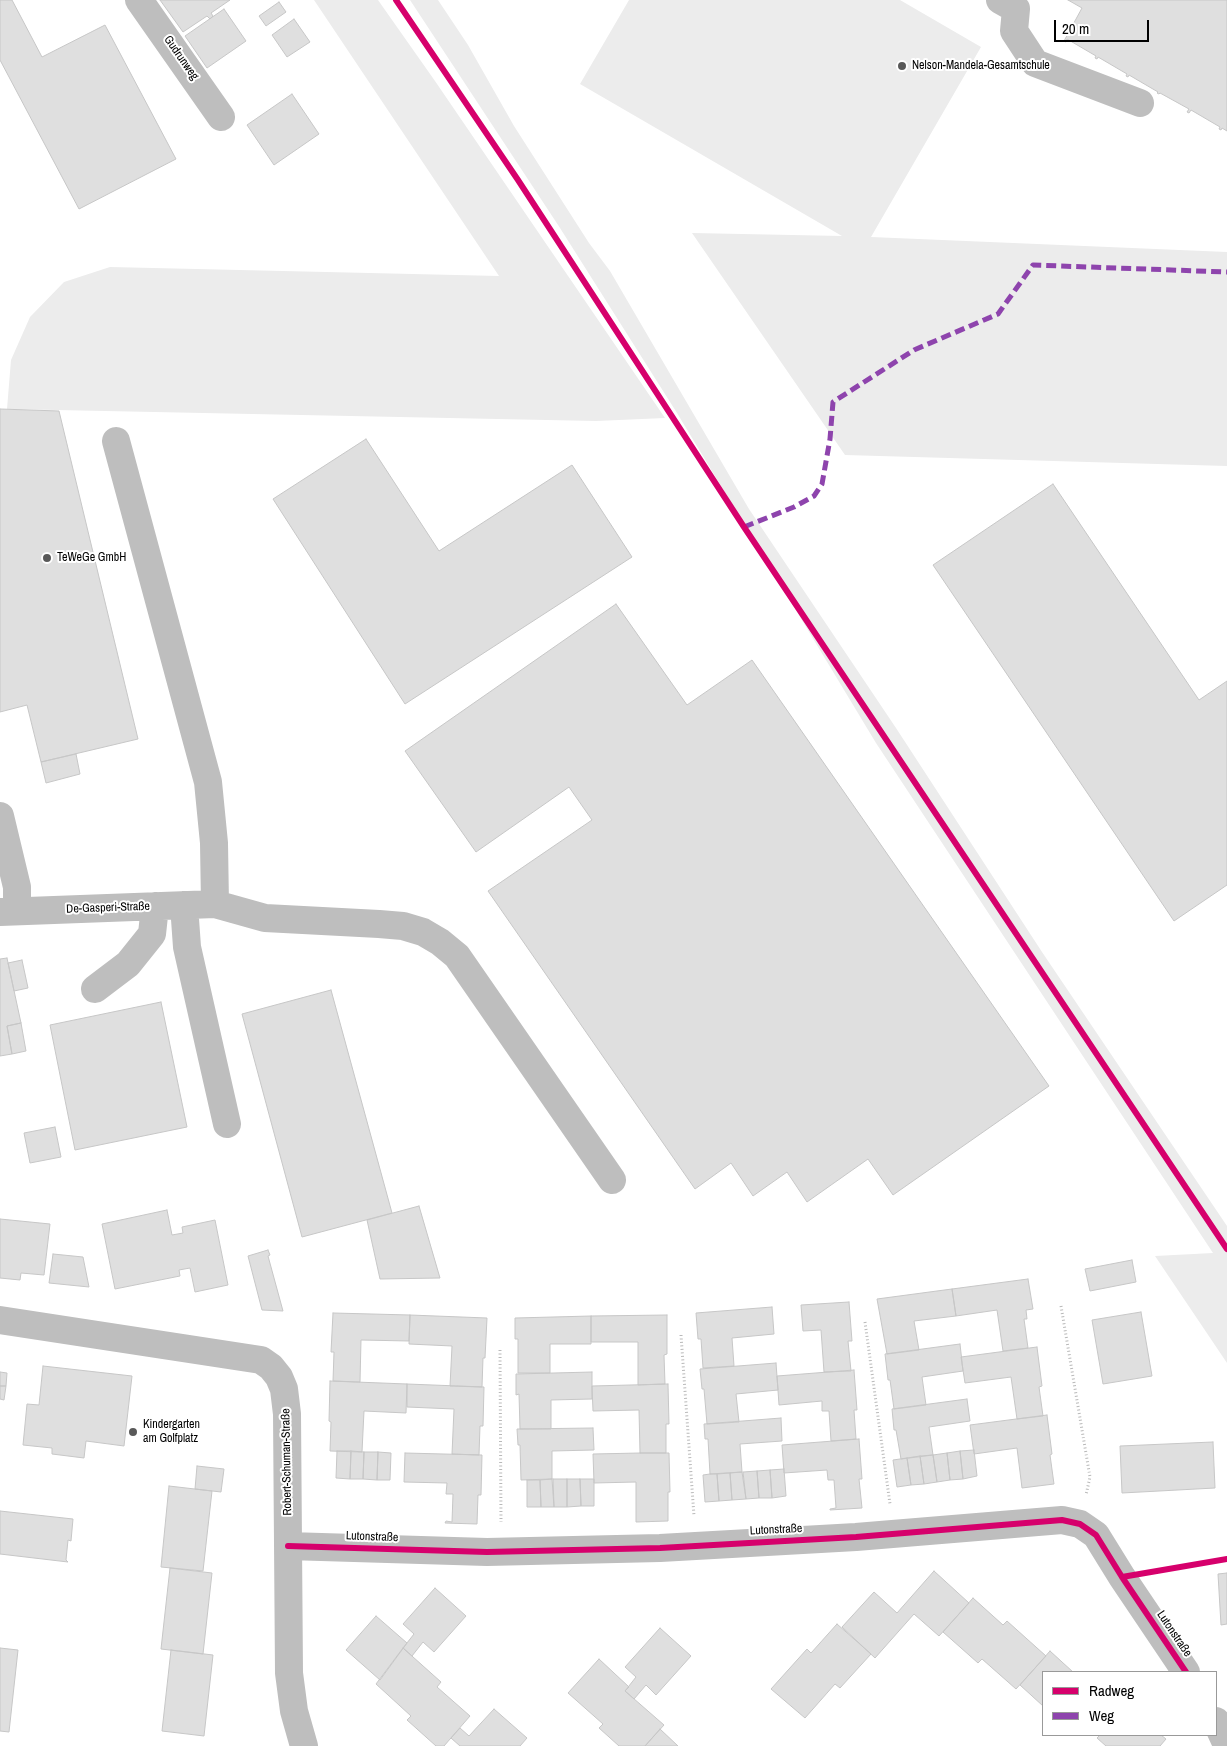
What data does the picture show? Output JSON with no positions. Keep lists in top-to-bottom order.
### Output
{
  "streets": {
    "street": [
      "Gudrunweg",
      "De-Gasperi-Straße",
      "Robert-Schuman-Straße",
      "Lutonstraße"
    ]
  },
  "crossings": [
    ["Robert-Schuman-Straße", "Lutonstraße"]
  ],
  "places": ["Nelson-Mandela-Gesamtschule", "TeWeGe GmbH", "Kindergarten am Golfplatz"],
  "legend": ["Radweg", "Weg"],
  "scale_bar": "20 m"
}
